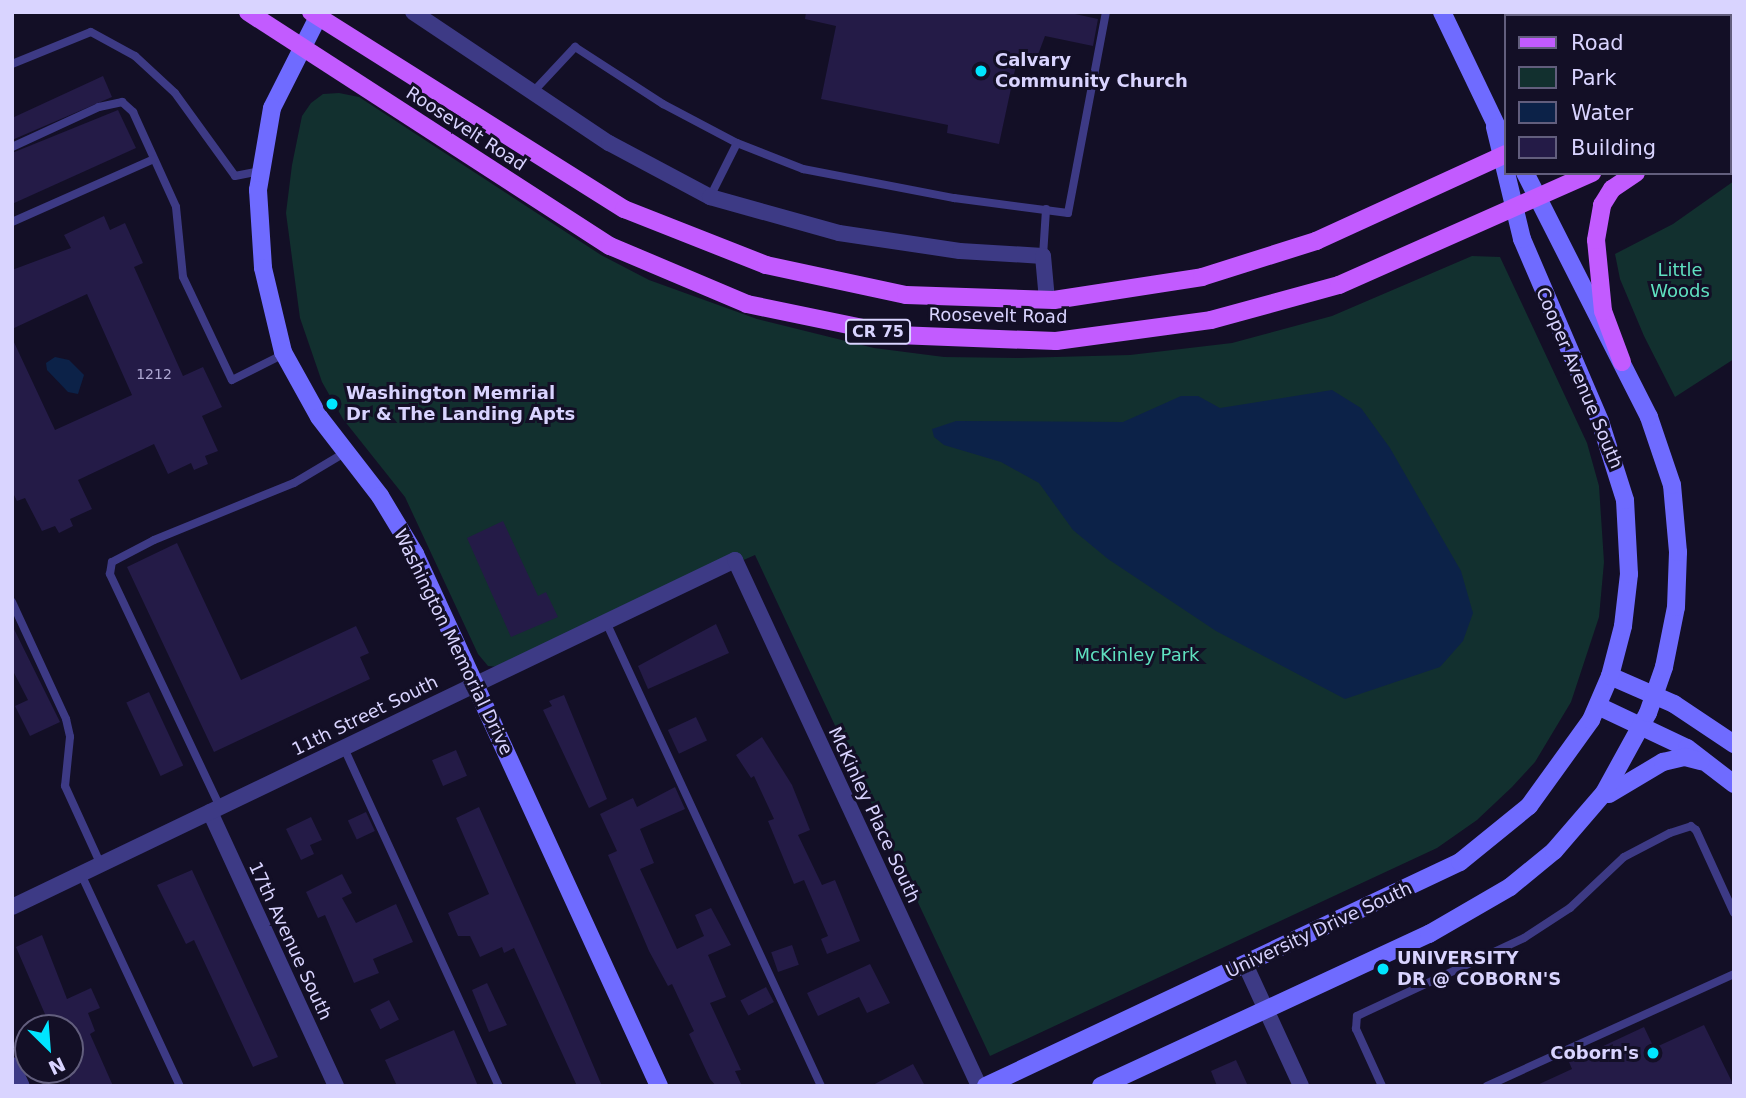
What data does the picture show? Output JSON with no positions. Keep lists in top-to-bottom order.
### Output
{
  "streets": {
    "main road": [
      "Roosevelt Road",
      "CR 75",
      "Cooper Avenue South",
      "Washington Memorial Drive",
      "University Drive South"
    ],
    "street": ["11th Street South", "McKinley Place South", "17th Avenue South"]
  },
  "crossings": [
    ["Roosevelt Road", "Cooper Avenue South"],
    ["Roosevelt Road", "Washington Memorial Drive"],
    ["Cooper Avenue South", "University Drive South"],
    ["Washington Memorial Drive", "11th Street South"],
    ["11th Street South", "McKinley Place South"],
    ["11th Street South", "17th Avenue South"]
  ],
  "parks": ["Little Woods", "McKinley Park"],
  "places": [
    "Calvary Community Church",
    "Washington Memrial Dr & The Landing Apts",
    "UNIVERSITY DR @ COBORN'S",
    "Coborn's"
  ],
  "house_numbers": ["1212"],
  "legend": [
    "Road",
    "Park",
    "Water",
    "Building"
  ],
  "north": "bottom right"
}
